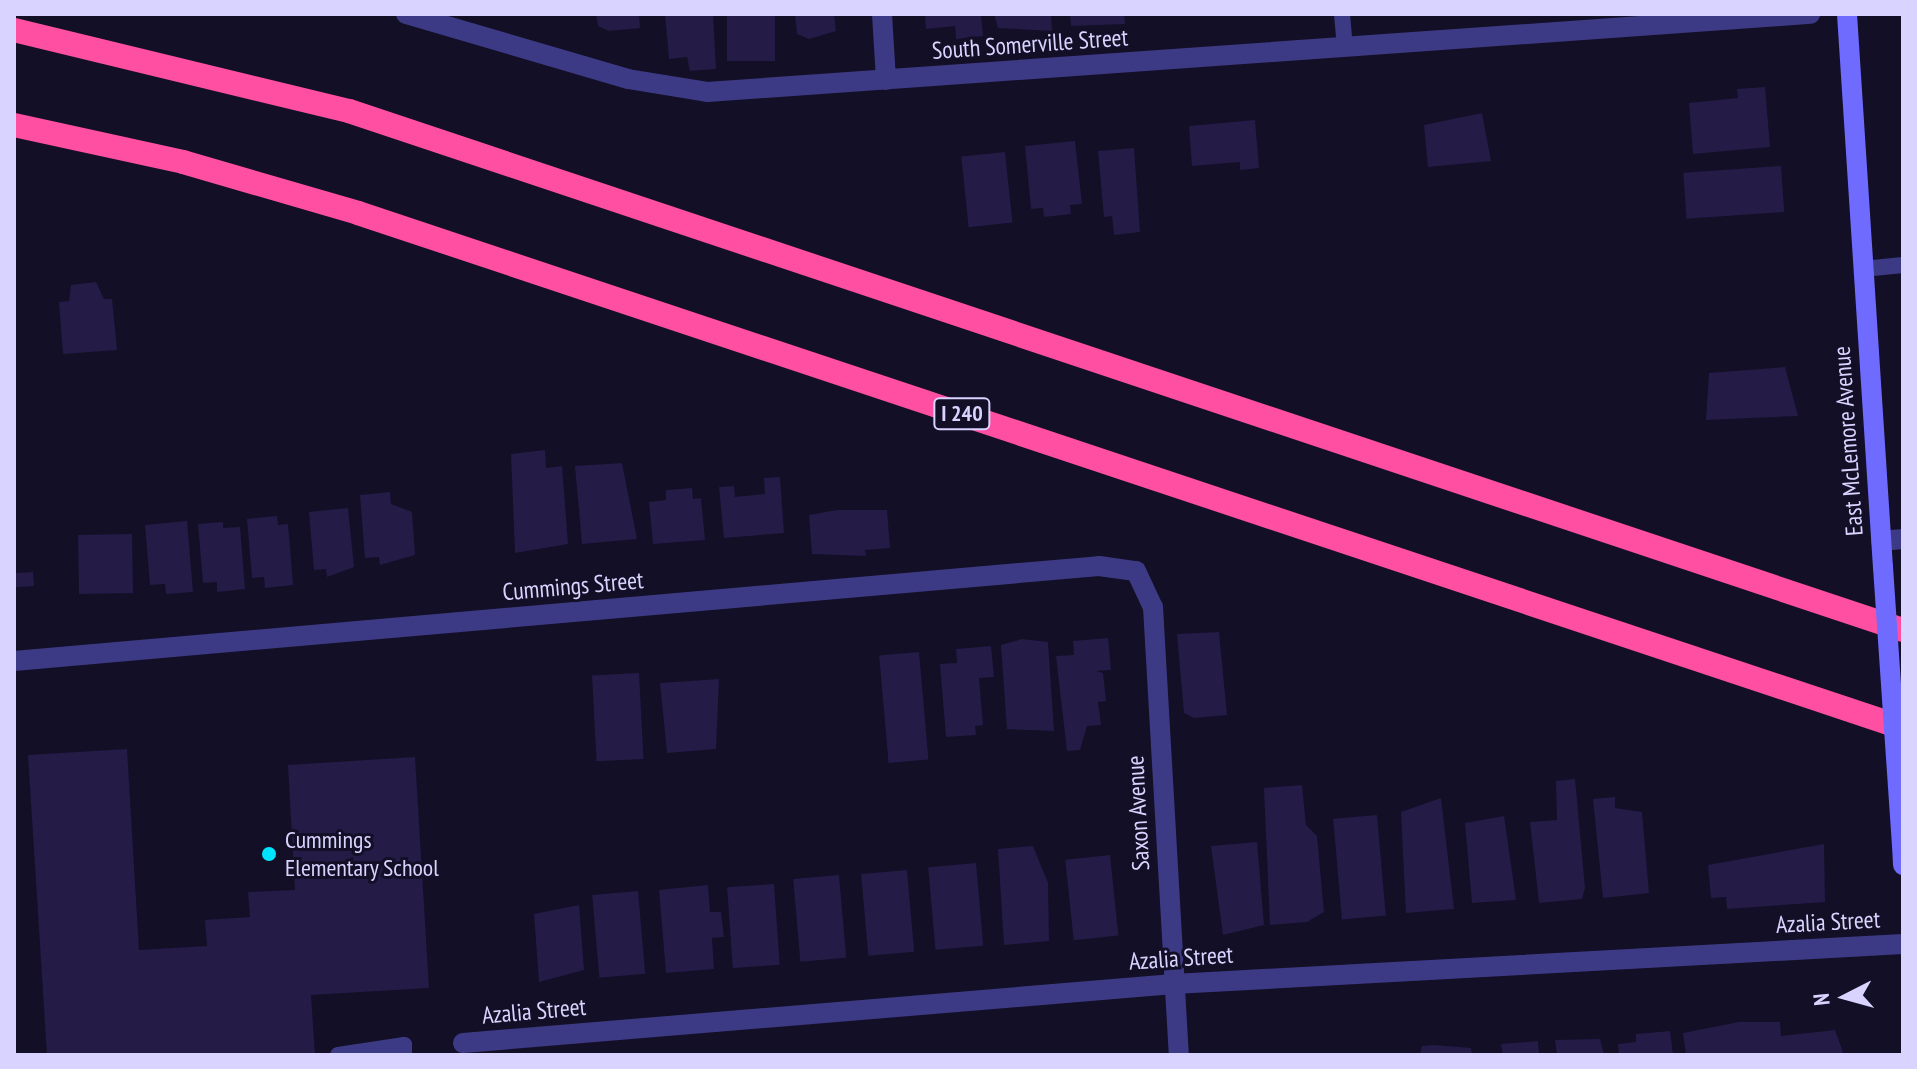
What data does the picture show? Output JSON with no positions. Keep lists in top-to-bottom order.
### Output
{
  "streets": {
    "highway": ["I 240"],
    "main road": ["East McLemore Avenue"],
    "street": [
      "South Somerville Street",
      "Cummings Street",
      "Saxon Avenue",
      "Azalia Street"
    ]
  },
  "crossings": [
    ["Cummings Street", "Saxon Avenue"],
    ["Saxon Avenue", "Azalia Street"]
  ],
  "places": ["Cummings Elementary School"],
  "north": "left"
}
